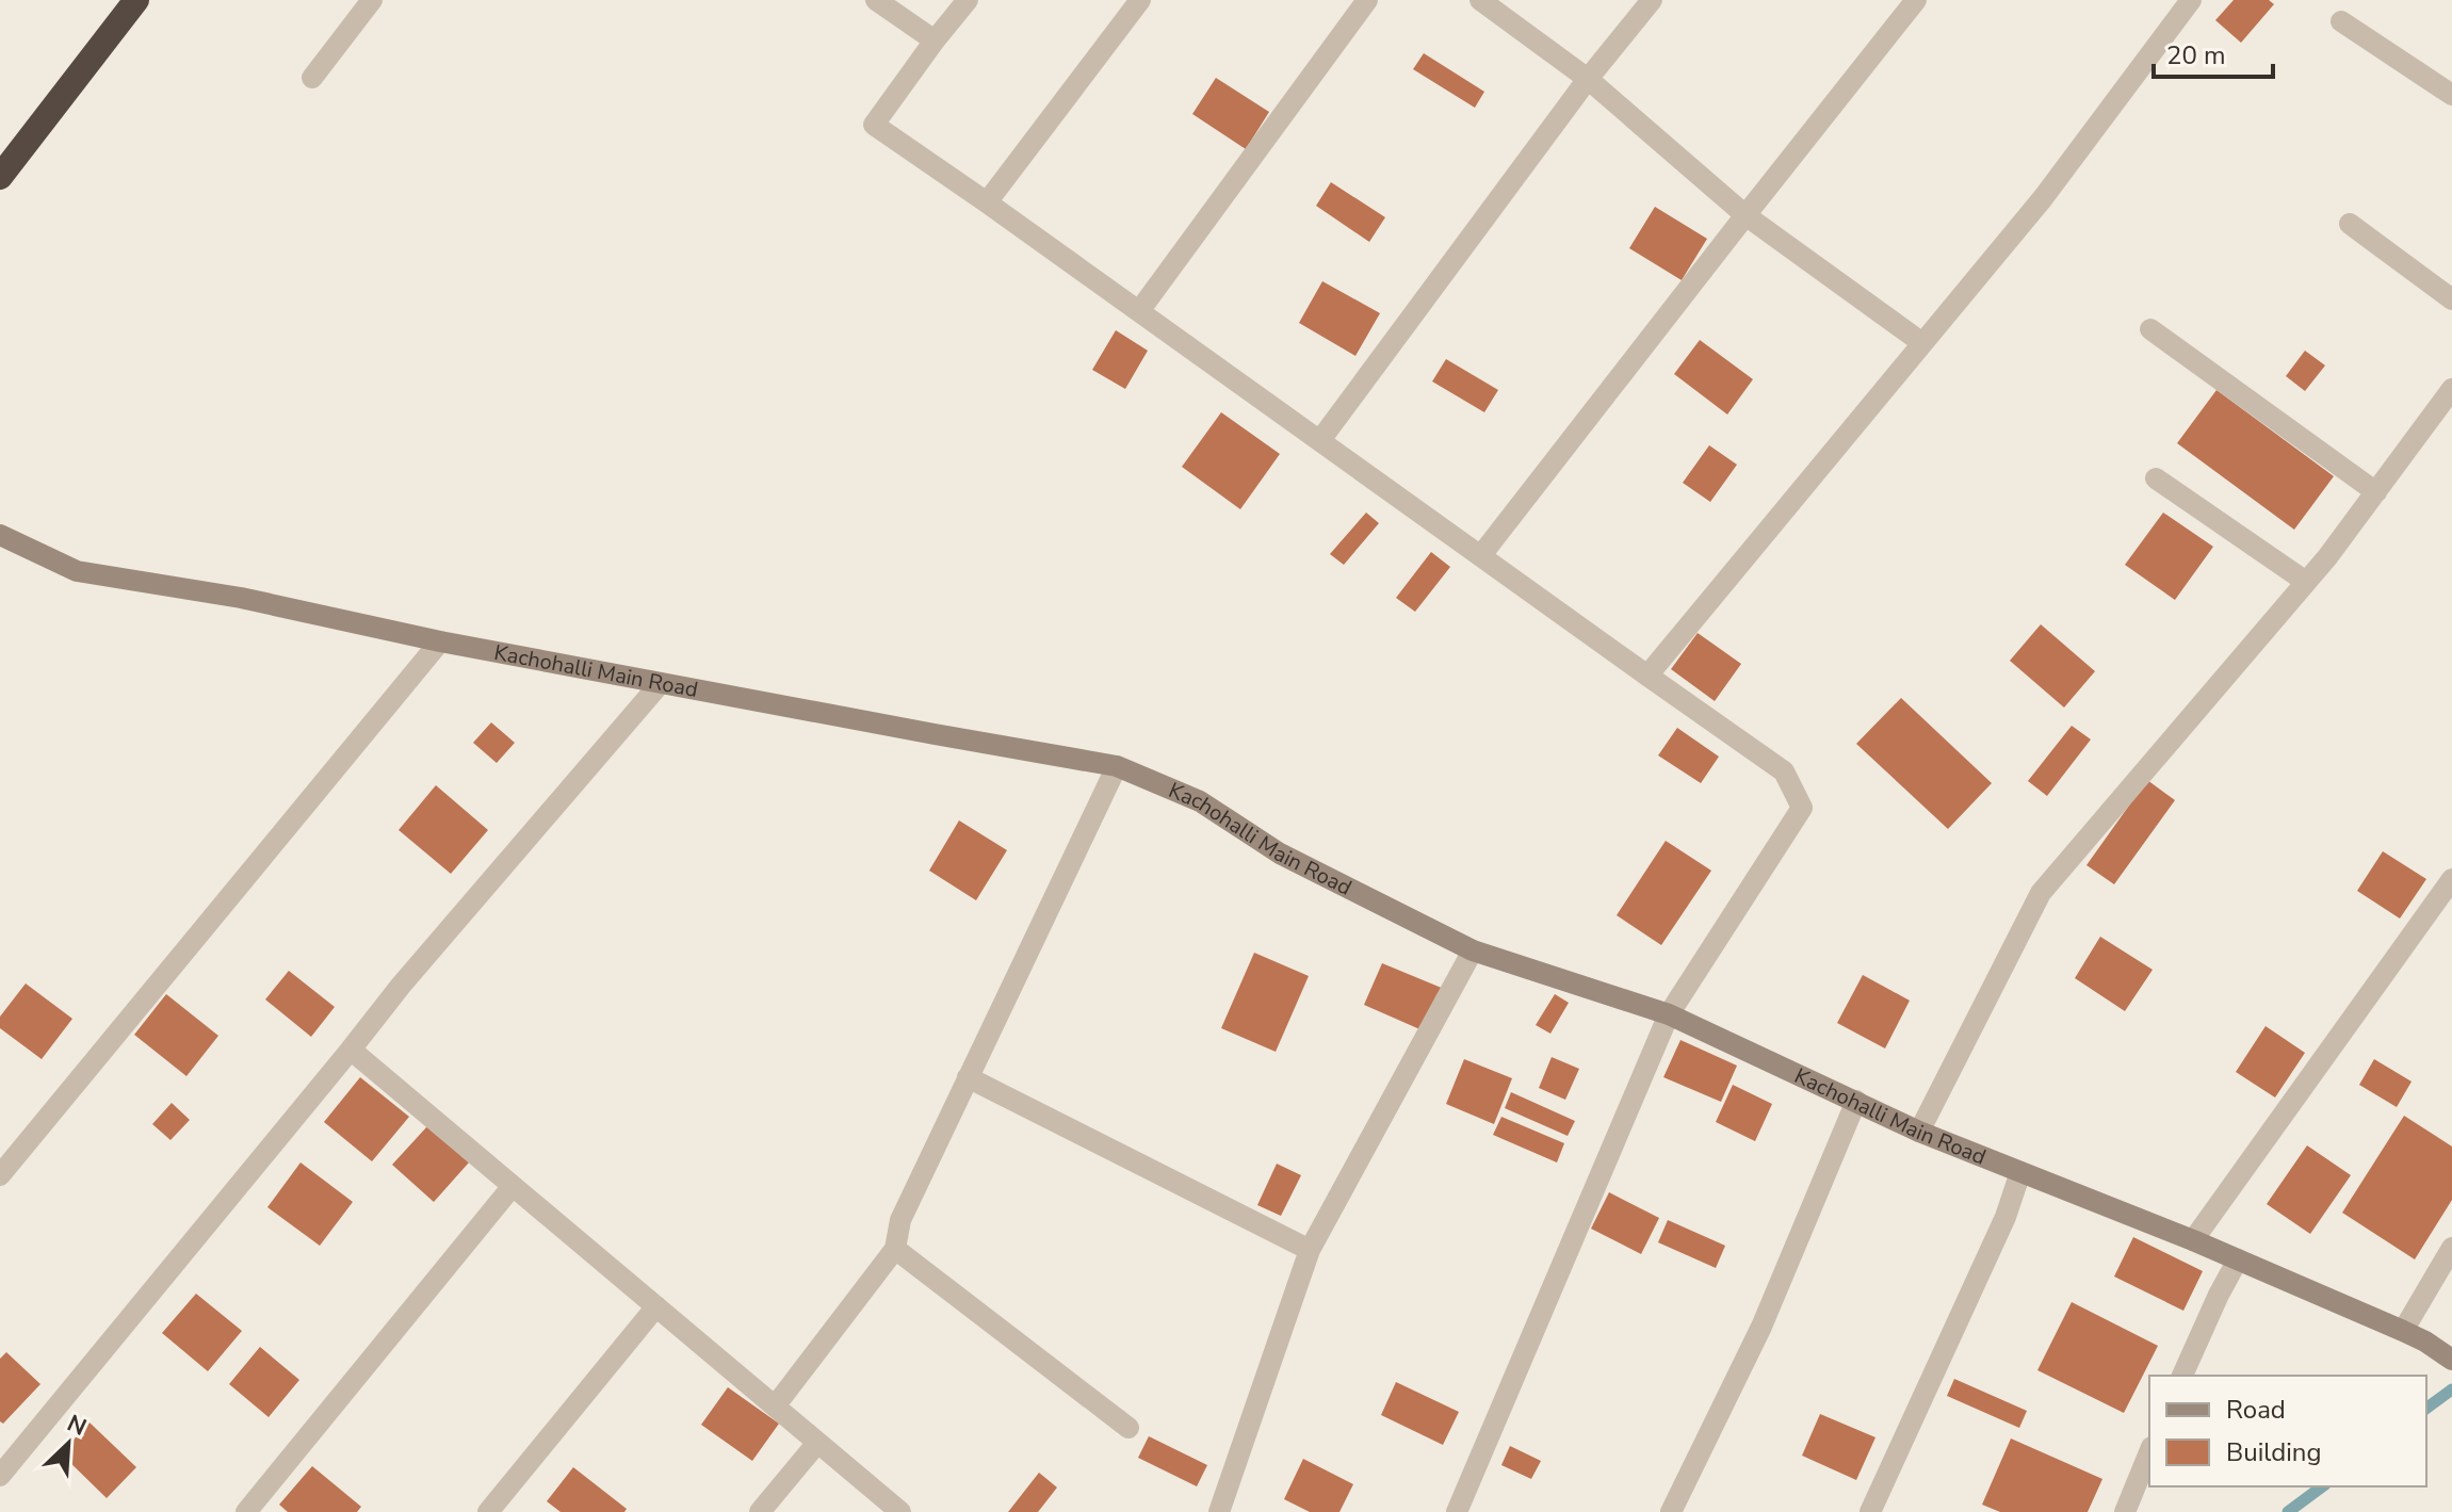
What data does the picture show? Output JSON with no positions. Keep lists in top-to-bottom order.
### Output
{
  "streets": {
    "street": ["Kachohalli Main Road"]
  },
  "legend": ["Road", "Building"],
  "scale_bar": "20 m",
  "north": "top right"
}
